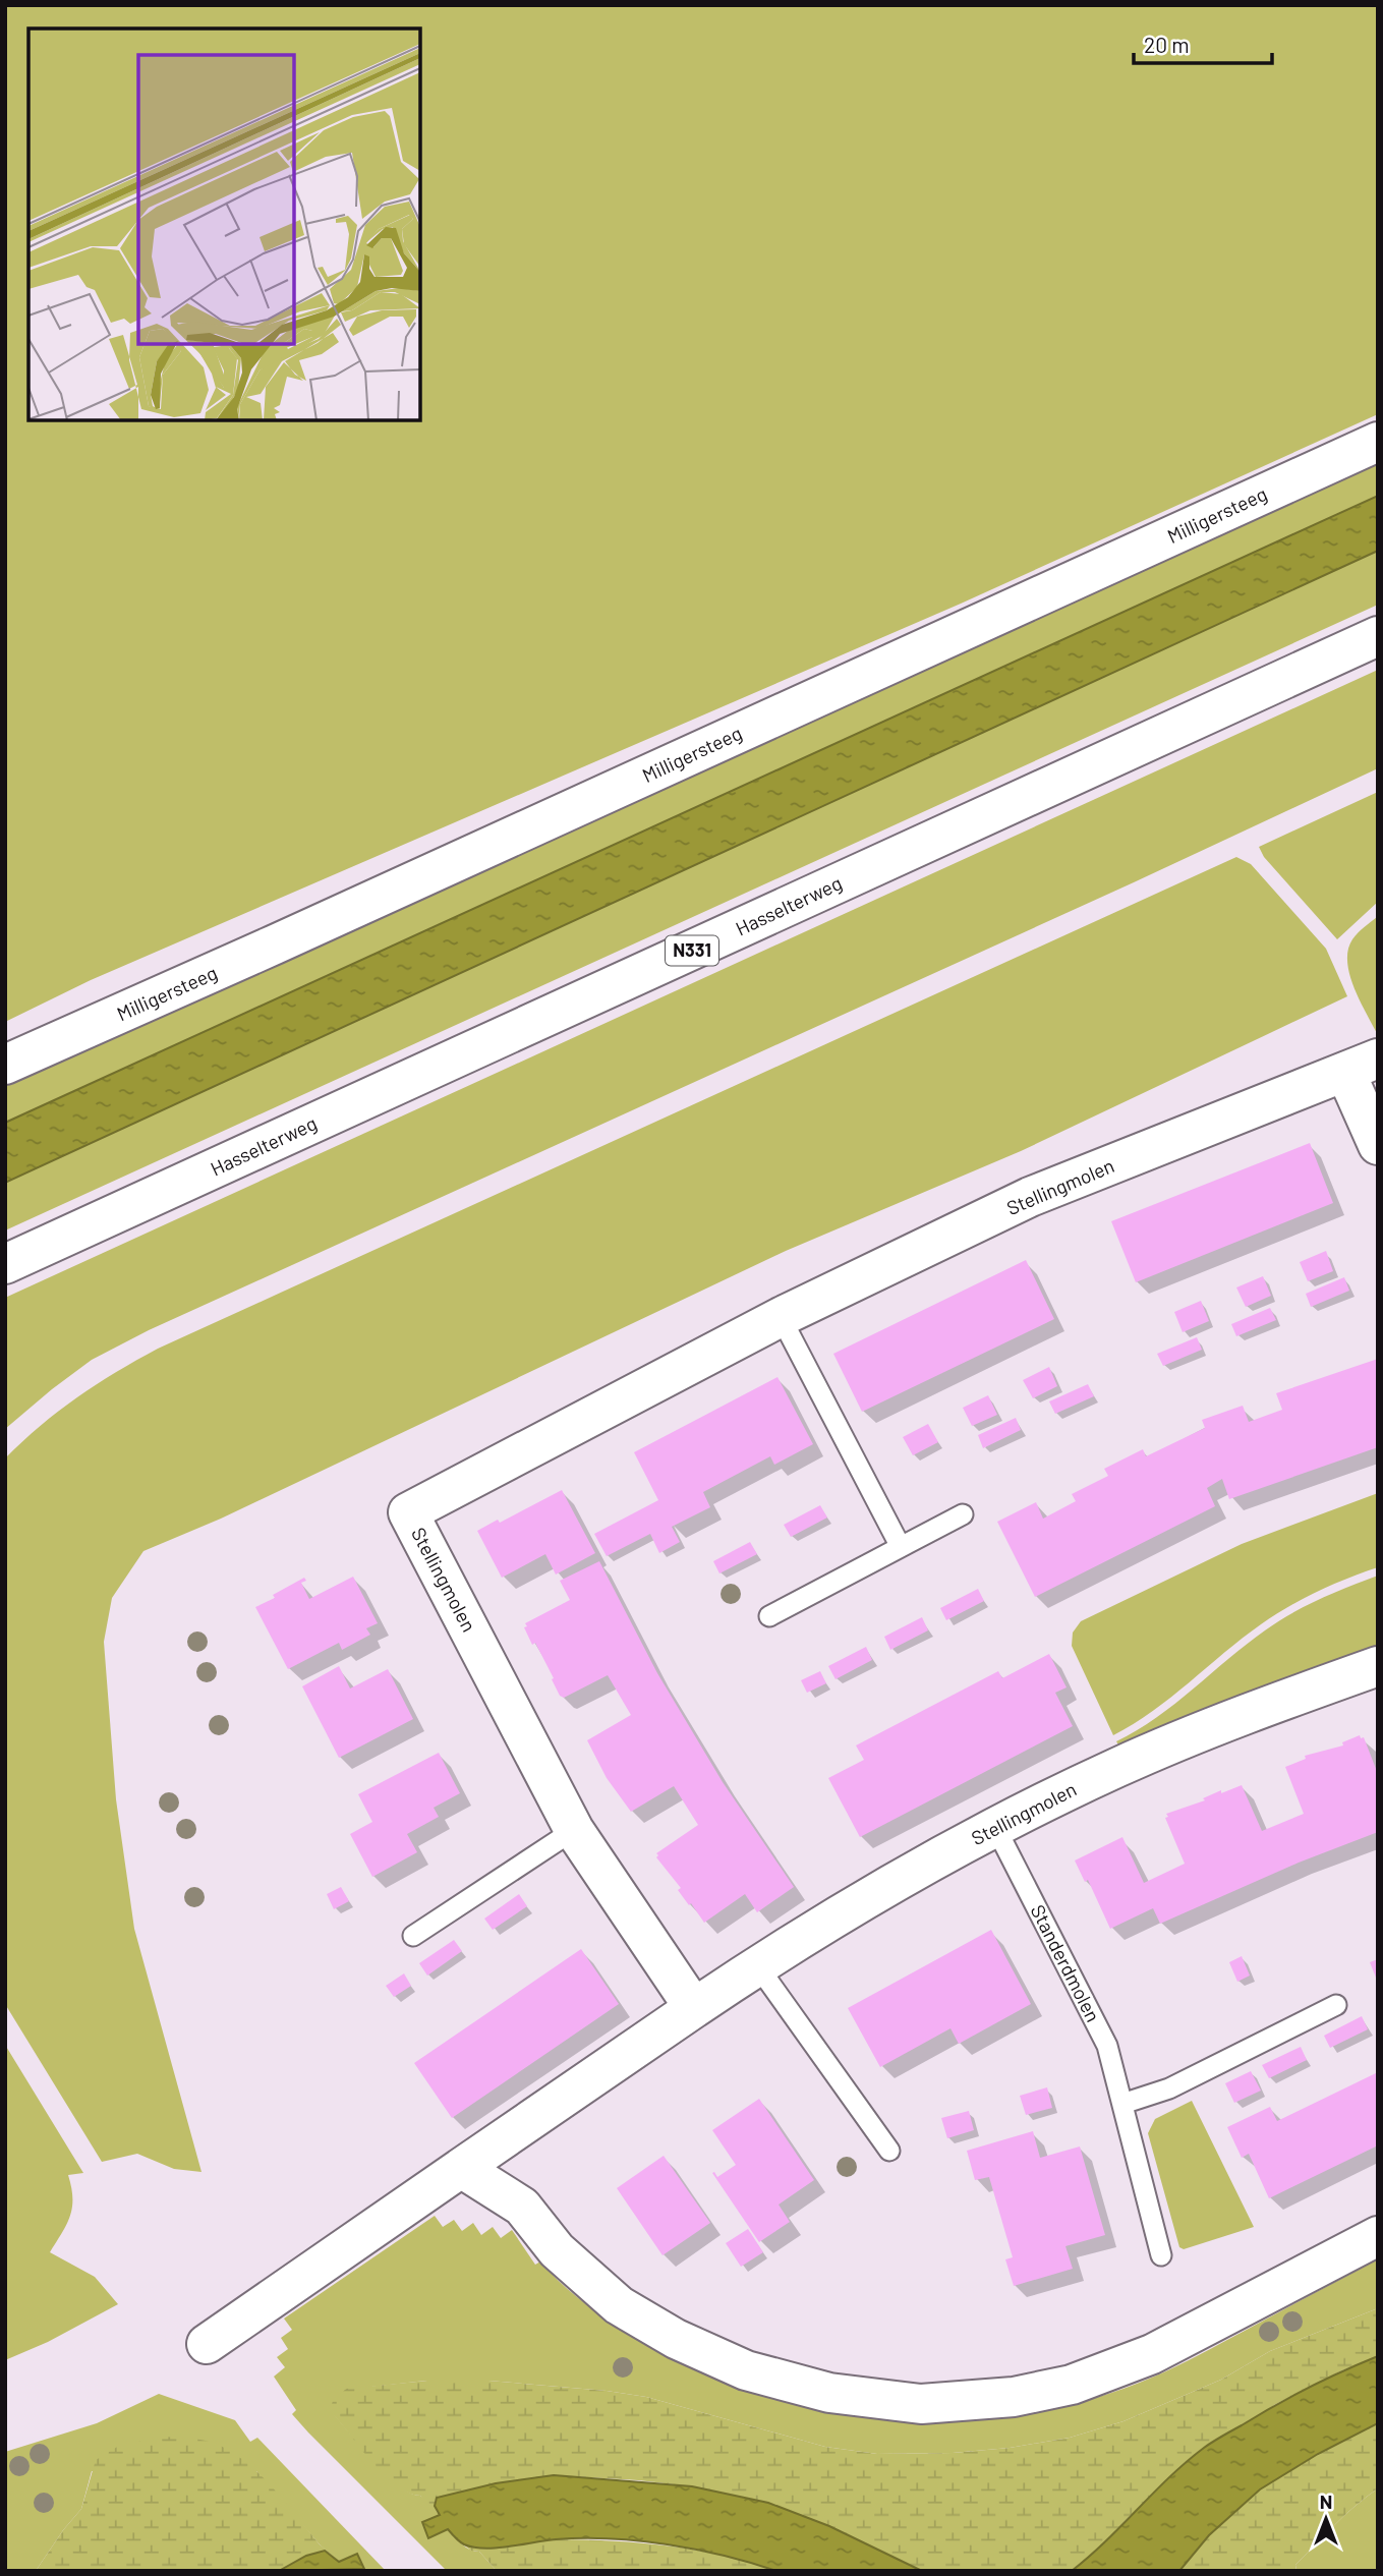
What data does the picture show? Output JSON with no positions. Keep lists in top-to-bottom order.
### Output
{
  "streets": {
    "street": [
      "Milligersteeg",
      "Hasselterweg",
      "N331",
      "Stellingmolen"
    ],
    "lane": ["Standerdmolen"]
  },
  "crossings": [
    ["Stellingmolen", "Standerdmolen"]
  ],
  "scale_bar": "20 m",
  "north": "top"
}
